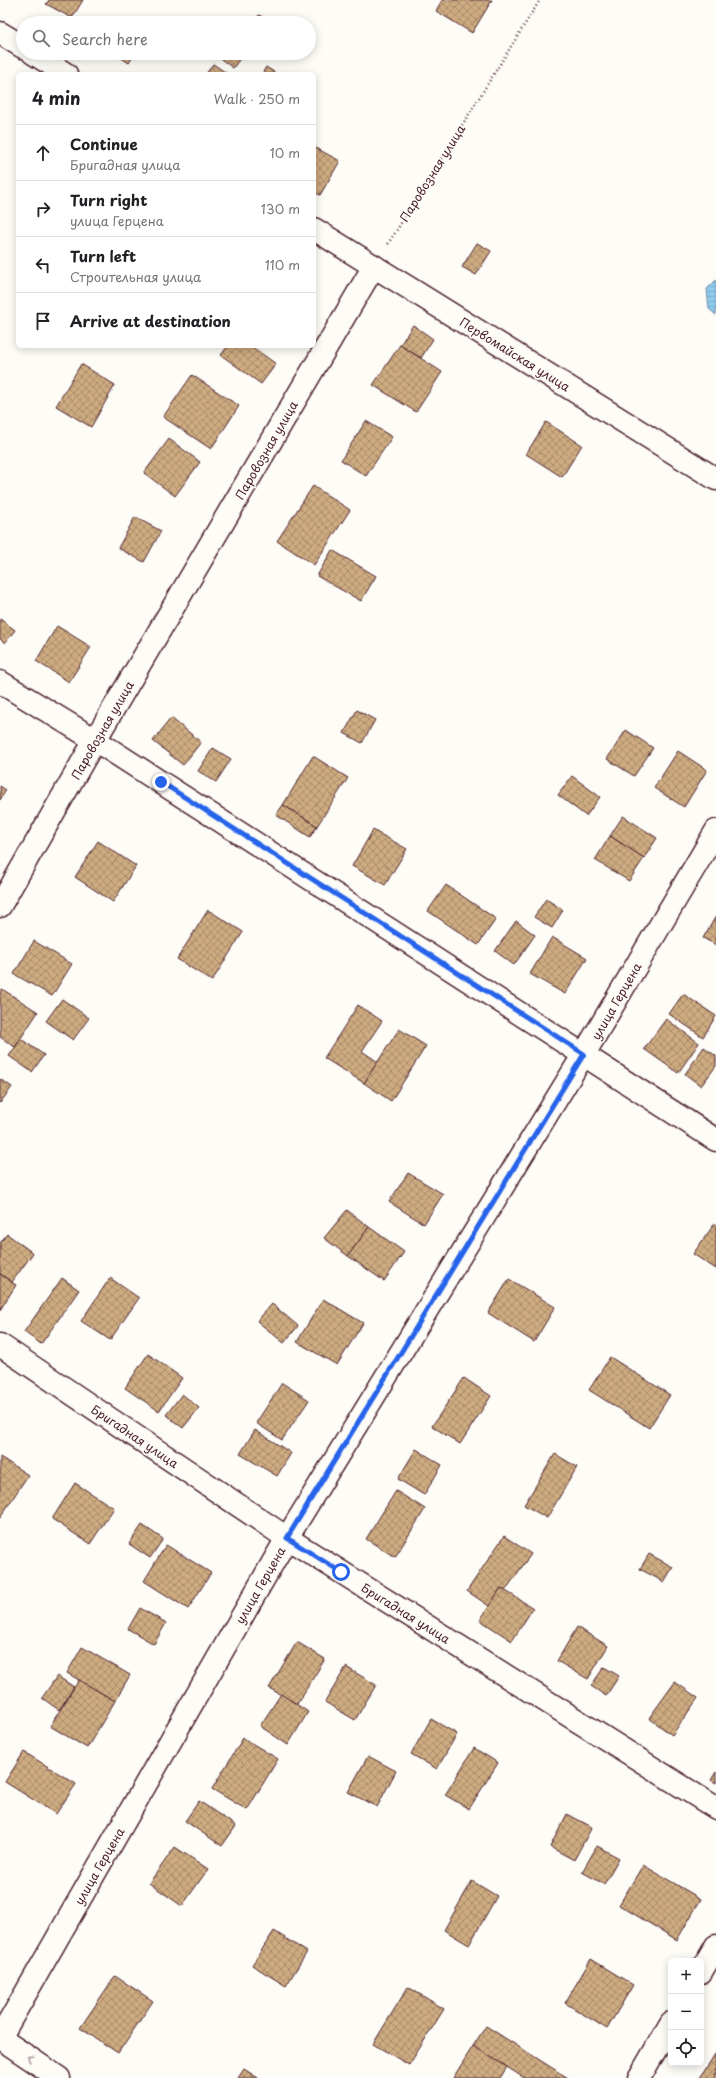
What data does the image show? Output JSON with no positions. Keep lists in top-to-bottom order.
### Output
{
  "streets": {
    "street": [
      "Паровозная улица",
      "Первомайская улица",
      "улица Герцена",
      "Бригадная улица"
    ]
  },
  "crossings": [
    ["Паровозная улица", "Первомайская улица"],
    ["улица Герцена", "Бригадная улица"]
  ],
  "page": {
    "search": "Search here",
    "heading": ["4 min", "Walk · 250 m"],
    "list": [
      ["Continue", "Бригадная улица", "10 m"],
      ["Turn right", "улица Герцена", "130 m"],
      ["Turn left", "Строительная улица", "110 m"],
      "Arrive at destination"
    ],
    "map_buttons": ["+", "−"]
  }
}
